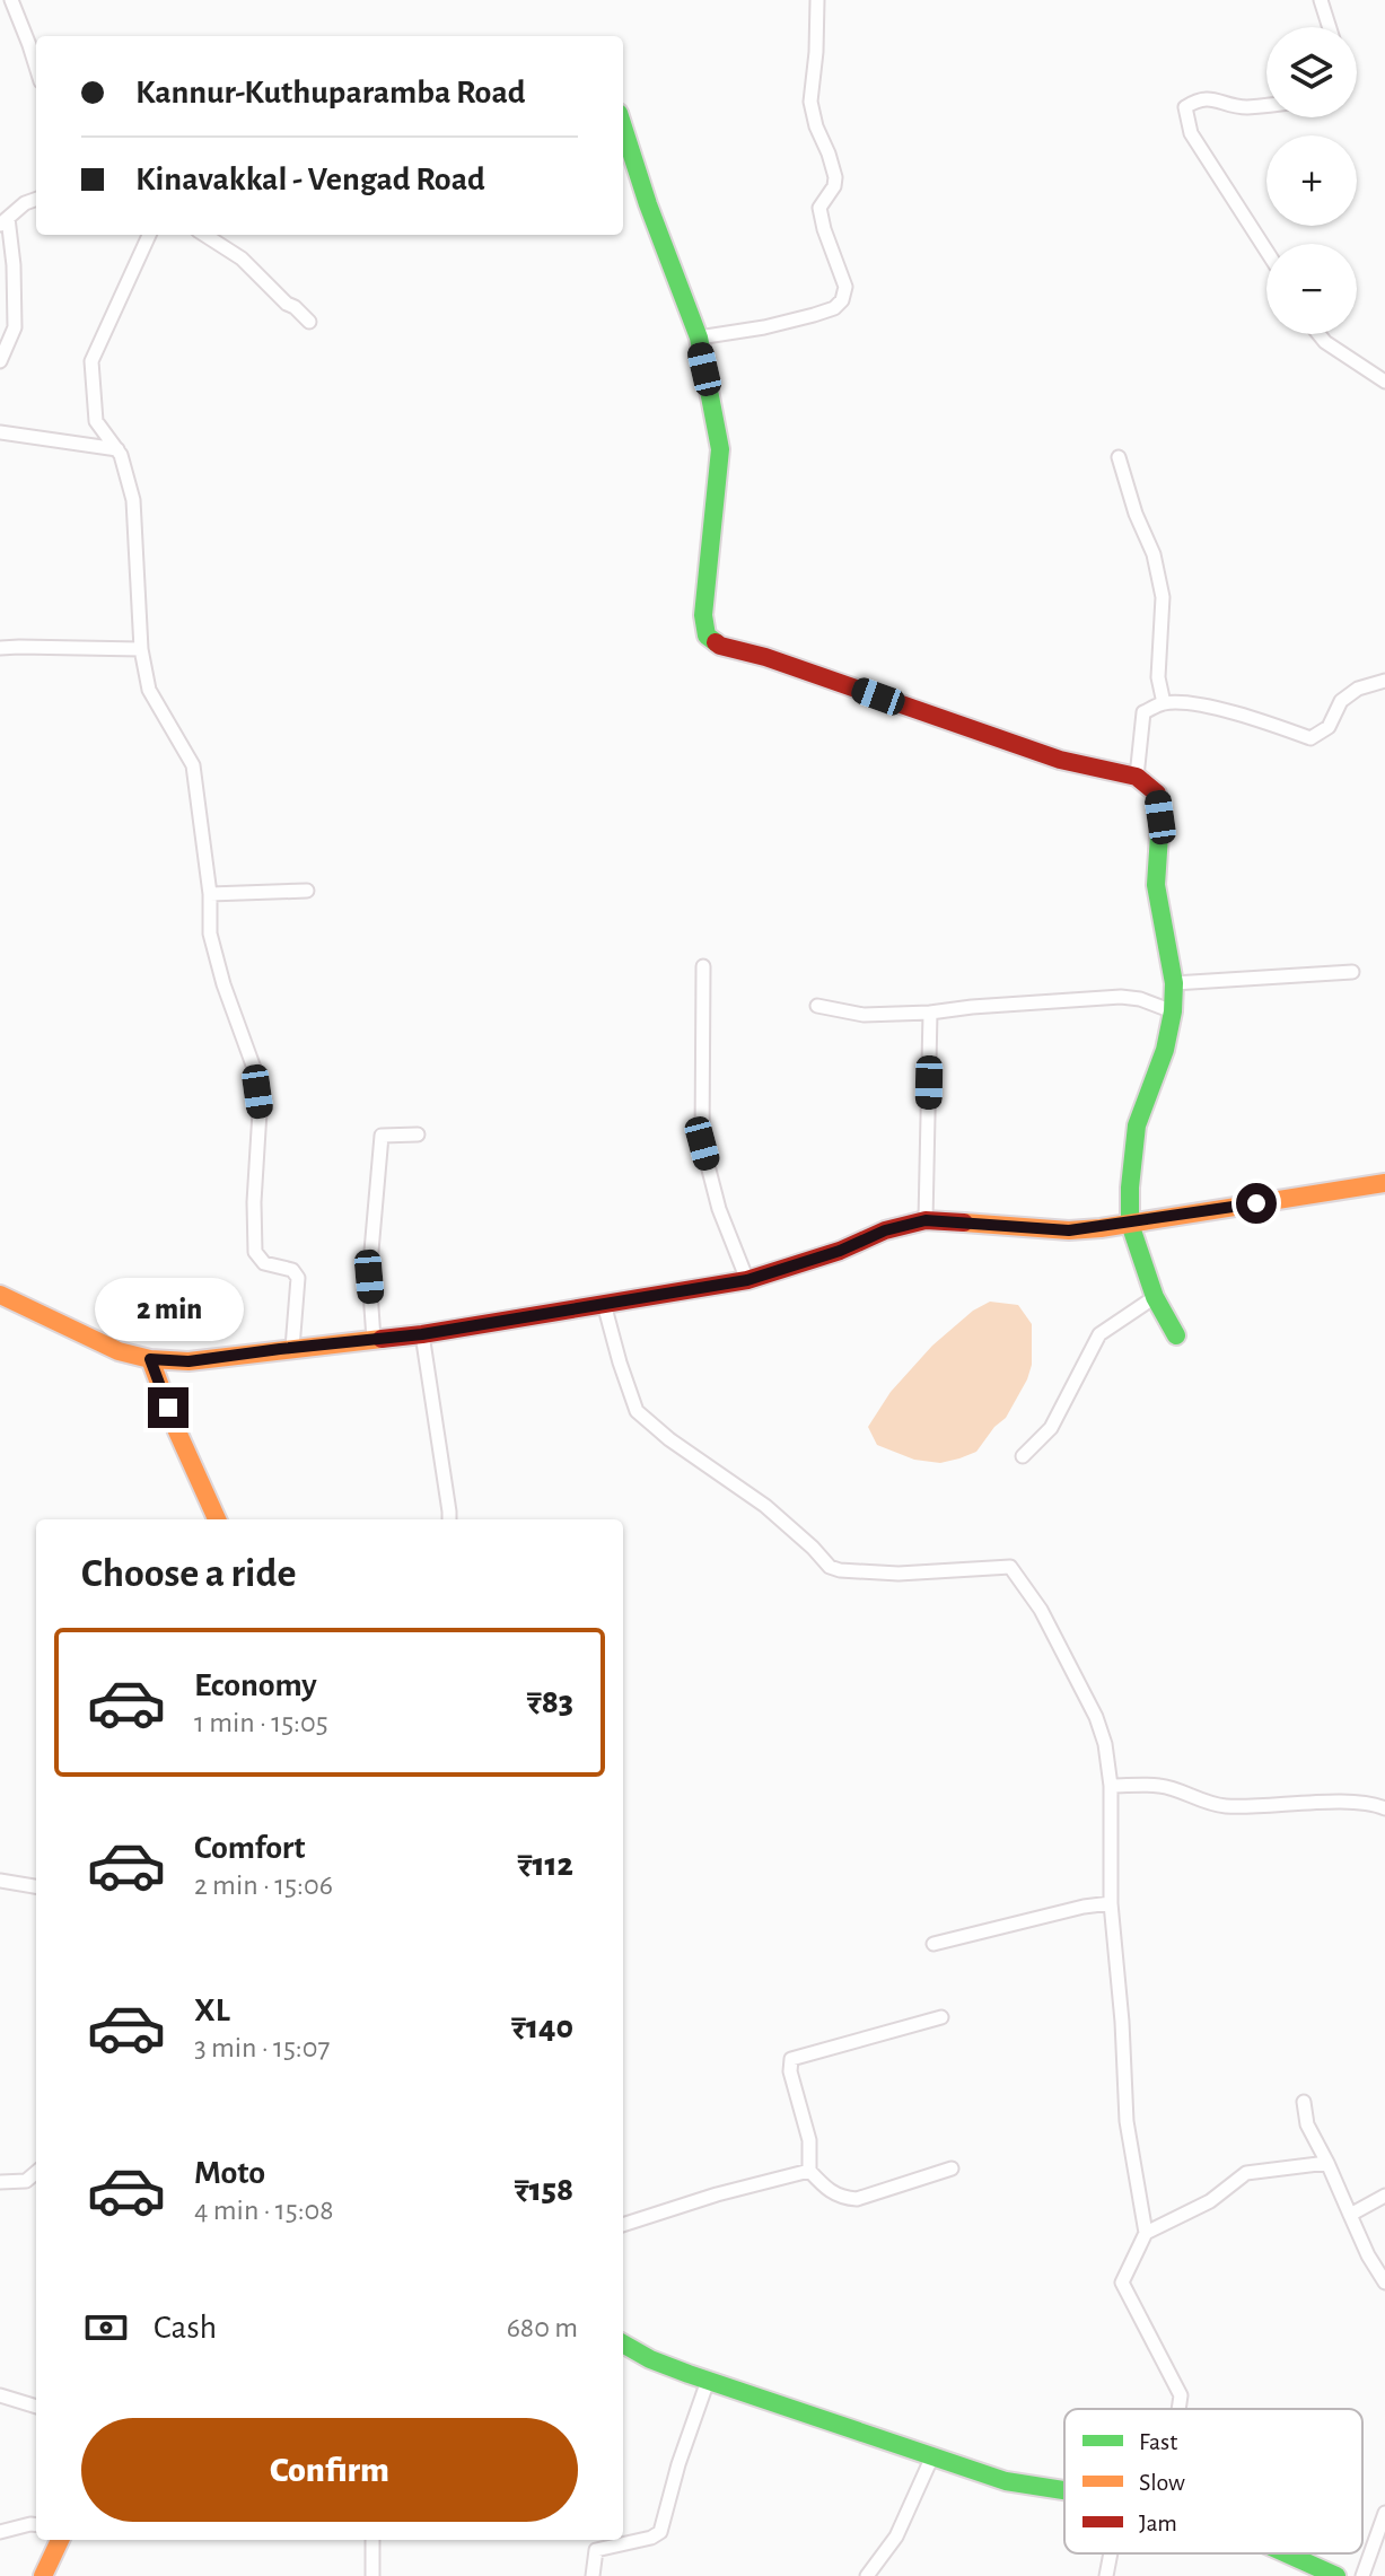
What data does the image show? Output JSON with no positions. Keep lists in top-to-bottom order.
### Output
{
  "legend": ["Fast", "Slow", "Jam"],
  "page": {
    "map_buttons": ["+", "−"],
    "banner": ["Kannur-Kuthuparamba Road", "Kinavakkal - Vengad Road"],
    "bubble": "2 min",
    "heading": "Choose a ride",
    "list": [
      {
        "name": "Economy",
        "note": "1 min · 15:05",
        "value": "₹83"
      },
      {
        "name": "Comfort",
        "note": "2 min · 15:06",
        "value": "₹112"
      },
      {
        "name": "XL",
        "note": "3 min · 15:07",
        "value": "₹140"
      },
      {
        "name": "Moto",
        "note": "4 min · 15:08",
        "value": "₹158"
      }
    ],
    "pay": ["Cash", "680 m"],
    "buttons": "Confirm"
  }
}
